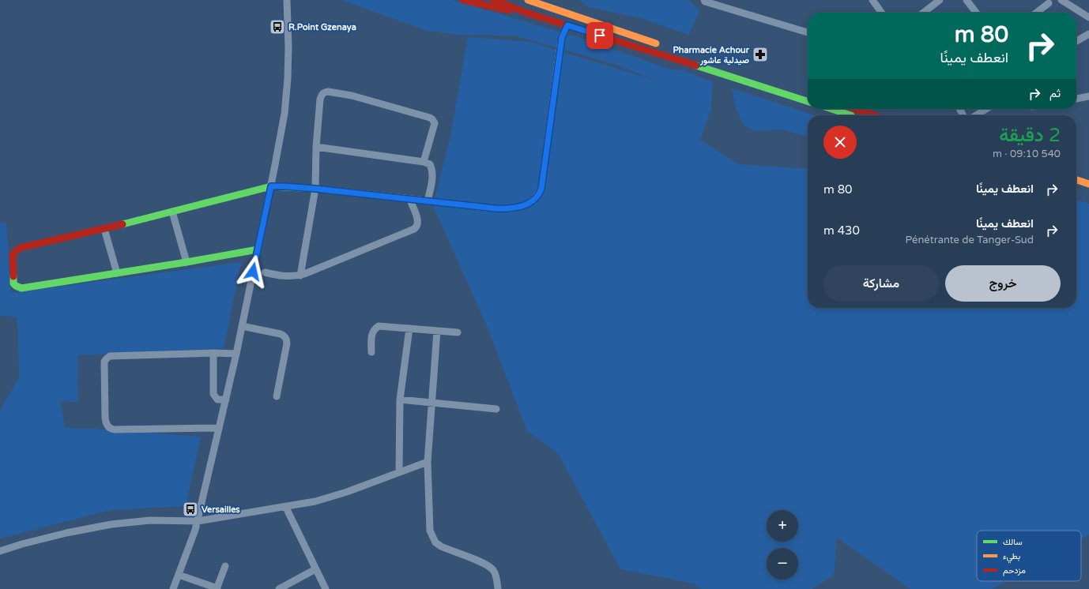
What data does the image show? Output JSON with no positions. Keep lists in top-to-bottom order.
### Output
{
  "places": {
    "bus stop": ["R.Point Gzenaya", "Versailles"],
    "pharmacy": ["Pharmacie Achour صيدلية عاشور"]
  },
  "legend": ["سالك", "بطيء", "مزدحم"],
  "page": {
    "turn": ["80 m", "انعطف يمينًا"],
    "then": "ثم",
    "heading": ["2 دقيقة", "540 m · 09:10"],
    "list": [
      {
        "name": "انعطف يمينًا",
        "value": "80 m"
      },
      {
        "name": "انعطف يمينًا",
        "note": "Pénétrante de Tanger-Sud",
        "value": "430 m"
      }
    ],
    "buttons": ["خروج", "مشاركة"],
    "map_buttons": ["+", "−"]
  }
}
